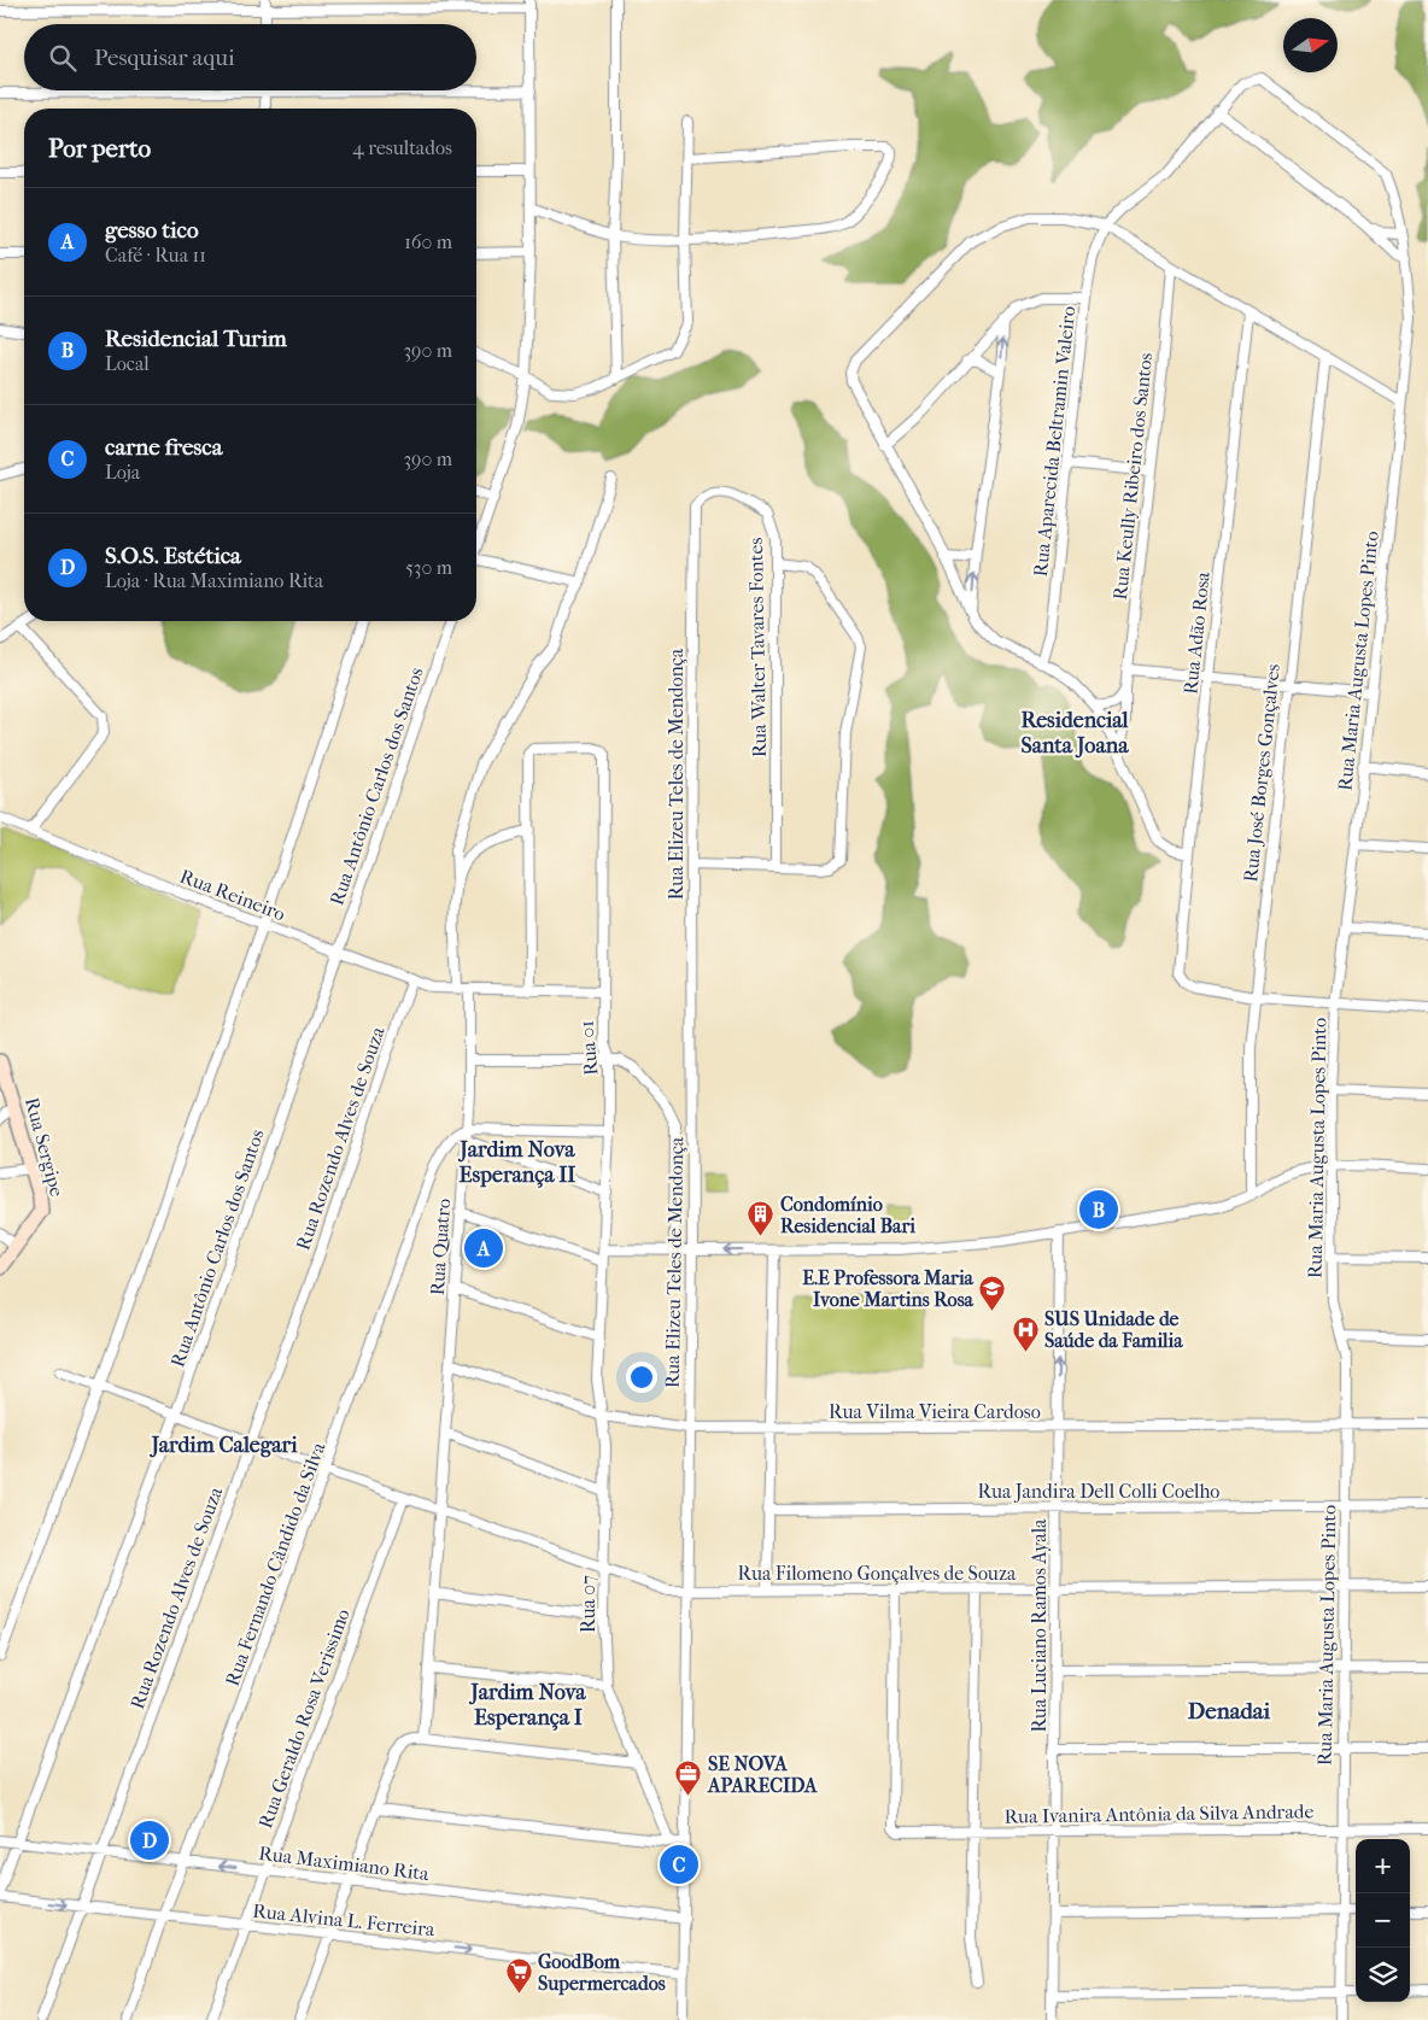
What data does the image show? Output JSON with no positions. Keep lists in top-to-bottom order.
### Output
{
  "streets": {
    "street": [
      "Rua Aparecida Beltramin Valeiro",
      "Rua Keully Ribeiro dos Santos",
      "Rua Adão Rosa",
      "Rua Walter Tavares Fontes",
      "Rua Maria Augusta Lopes Pinto",
      "Rua José Borges Gonçalves",
      "Rua Elizeu Teles de Mendonça",
      "Rua Antônio Carlos dos Santos",
      "Rua Reineiro",
      "Rua 01",
      "Rua Rozendo Alves de Souza",
      "Rua Sergipe",
      "Rua Quatro",
      "Rua Vilma Vieira Cardoso",
      "Rua Jandira Dell Colli Coelho",
      "Rua Fernando Cândido da Silva",
      "Rua Filomeno Gonçalves de Souza",
      "Rua 07",
      "Rua Luciano Ramos Ayala",
      "Rua Geraldo Rosa Verissimo",
      "Rua Ivanira Antônia da Silva Andrade",
      "Rua Maximiano Rita",
      "Rua Alvina L. Ferreira"
    ]
  },
  "crossings": [
    ["Rua Adão Rosa", "Rua José Borges Gonçalves"],
    ["Rua Walter Tavares Fontes", "Rua Elizeu Teles de Mendonça"],
    ["Rua Maria Augusta Lopes Pinto", "Rua Vilma Vieira Cardoso"],
    ["Rua Maria Augusta Lopes Pinto", "Rua Jandira Dell Colli Coelho"],
    ["Rua Maria Augusta Lopes Pinto", "Rua Filomeno Gonçalves de Souza"],
    ["Rua Maria Augusta Lopes Pinto", "Rua Ivanira Antônia da Silva Andrade"],
    ["Rua Elizeu Teles de Mendonça", "Rua Vilma Vieira Cardoso"],
    ["Rua Elizeu Teles de Mendonça", "Rua Filomeno Gonçalves de Souza"],
    ["Rua Elizeu Teles de Mendonça", "Rua Maximiano Rita"],
    ["Rua Elizeu Teles de Mendonça", "Rua Alvina L. Ferreira"],
    ["Rua Antônio Carlos dos Santos", "Rua Reineiro"],
    ["Rua Antônio Carlos dos Santos", "Rua Filomeno Gonçalves de Souza"],
    ["Rua Antônio Carlos dos Santos", "Rua Maximiano Rita"],
    ["Rua Reineiro", "Rua 01"],
    ["Rua Reineiro", "Rua Rozendo Alves de Souza"],
    ["Rua Reineiro", "Rua Quatro"],
    ["Rua 01", "Rua 07"],
    ["Rua Rozendo Alves de Souza", "Rua Filomeno Gonçalves de Souza"],
    ["Rua Rozendo Alves de Souza", "Rua Maximiano Rita"],
    ["Rua Rozendo Alves de Souza", "Rua Alvina L. Ferreira"],
    ["Rua Quatro", "Rua Vilma Vieira Cardoso"],
    ["Rua Quatro", "Rua Fernando Cândido da Silva"],
    ["Rua Quatro", "Rua Filomeno Gonçalves de Souza"],
    ["Rua Vilma Vieira Cardoso", "Rua 07"],
    ["Rua Vilma Vieira Cardoso", "Rua Luciano Ramos Ayala"],
    ["Rua Jandira Dell Colli Coelho", "Rua Luciano Ramos Ayala"],
    ["Rua Fernando Cândido da Silva", "Rua Filomeno Gonçalves de Souza"],
    ["Rua Fernando Cândido da Silva", "Rua Maximiano Rita"],
    ["Rua Fernando Cândido da Silva", "Rua Alvina L. Ferreira"],
    ["Rua Filomeno Gonçalves de Souza", "Rua 07"],
    ["Rua Filomeno Gonçalves de Souza", "Rua Luciano Ramos Ayala"],
    ["Rua Filomeno Gonçalves de Souza", "Rua Geraldo Rosa Verissimo"],
    ["Rua Filomeno Gonçalves de Souza", "Rua Ivanira Antônia da Silva Andrade"],
    ["Rua Luciano Ramos Ayala", "Rua Ivanira Antônia da Silva Andrade"],
    ["Rua Geraldo Rosa Verissimo", "Rua Maximiano Rita"],
    ["Rua Geraldo Rosa Verissimo", "Rua Alvina L. Ferreira"]
  ],
  "one_way": ["Rua Alvina L. Ferreira"],
  "districts": [
    "Residencial Santa Joana",
    "Jardim Nova Esperança II",
    "Jardim Calegari",
    "Jardim Nova Esperança I",
    "Denadai"
  ],
  "places": {
    "building": ["Condomínio Residencial Bari"],
    "school or university": ["E.E Professora Maria Ivone Martins Rosa"],
    "hospital": ["SUS Unidade de Saúde da Familia"],
    "office": ["SE NOVA APARECIDA"],
    "supermarket": ["GoodBom Supermercados"]
  },
  "north": "right",
  "page": {
    "search": "Pesquisar aqui",
    "heading": ["Por perto", "4 resultados"],
    "list": [
      {
        "mark": "A",
        "name": "gesso tico",
        "note": "Café · Rua 11",
        "value": "160 m"
      },
      {
        "mark": "B",
        "name": "Residencial Turim",
        "note": "Local",
        "value": "390 m"
      },
      {
        "mark": "C",
        "name": "carne fresca",
        "note": "Loja",
        "value": "390 m"
      },
      {
        "mark": "D",
        "name": "S.O.S. Estética",
        "note": "Loja · Rua Maximiano Rita",
        "value": "530 m"
      }
    ],
    "pins": [
      "B",
      "A",
      "D",
      "C"
    ],
    "map_buttons": ["+", "−"]
  }
}
